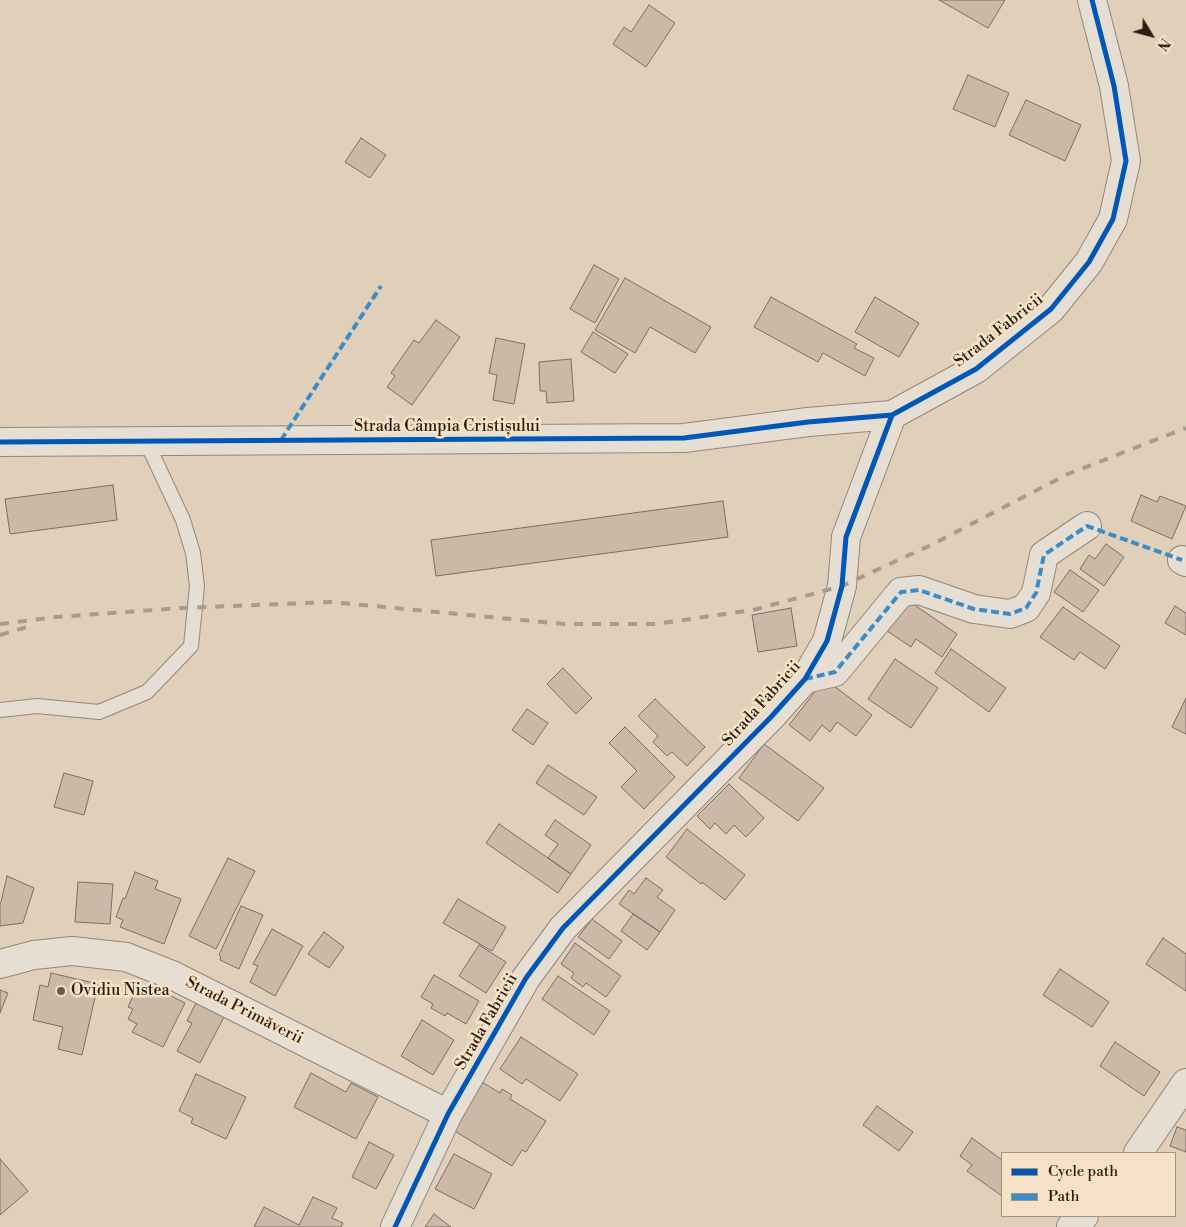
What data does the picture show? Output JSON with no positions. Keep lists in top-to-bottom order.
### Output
{
  "streets": {
    "street": ["Strada Fabricii", "Strada Câmpia Cristișului", "Strada Primăverii"]
  },
  "crossings": [
    ["Strada Fabricii", "Strada Câmpia Cristișului"],
    ["Strada Fabricii", "Strada Primăverii"]
  ],
  "places": ["Ovidiu Nistea"],
  "legend": ["Cycle path", "Path"],
  "north": "bottom right"
}
